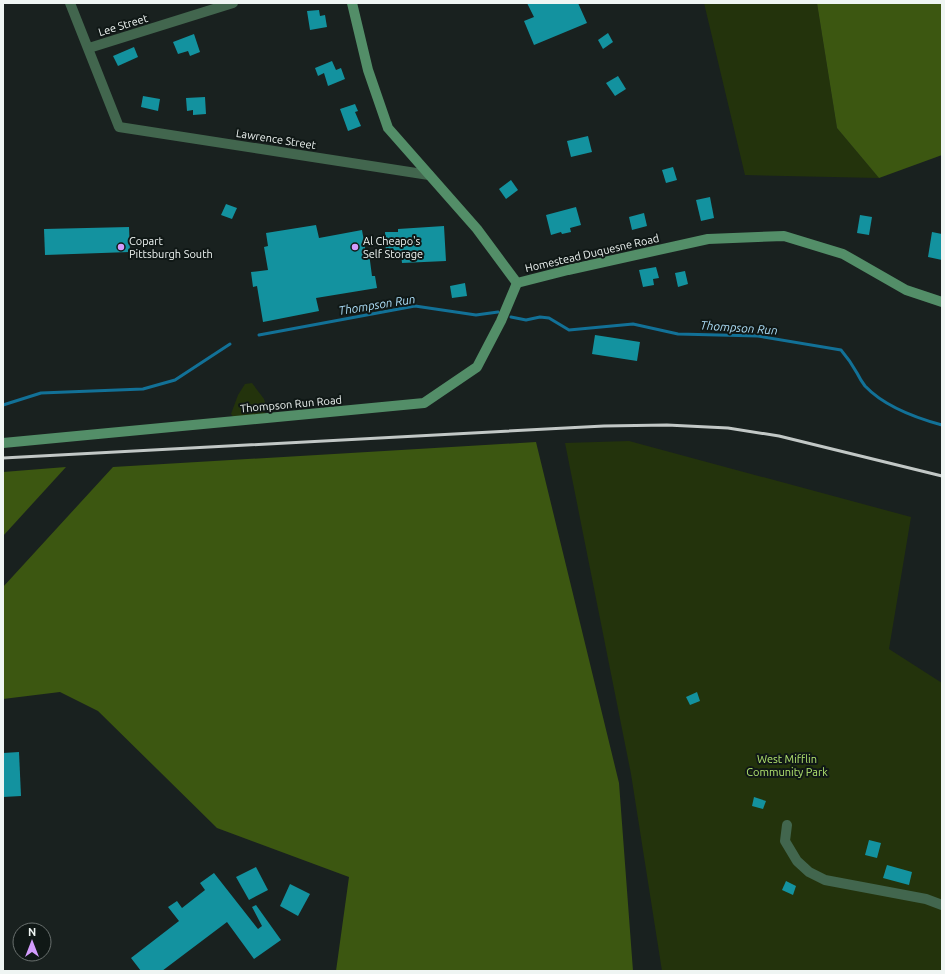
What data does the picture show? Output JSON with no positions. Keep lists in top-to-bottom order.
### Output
{
  "streets": {
    "street": [
      "Lee Street",
      "Lawrence Street",
      "Homestead Duquesne Road",
      "Thompson Run Road"
    ]
  },
  "crossings": [
    ["Lee Street", "Lawrence Street"],
    ["Lawrence Street", "Homestead Duquesne Road"],
    ["Homestead Duquesne Road", "Thompson Run Road"]
  ],
  "water": ["Thompson Run"],
  "parks": ["West Mifflin Community Park"],
  "places": ["Copart Pittsburgh South", "Al Cheapo's Self Storage"],
  "north": "top"
}
